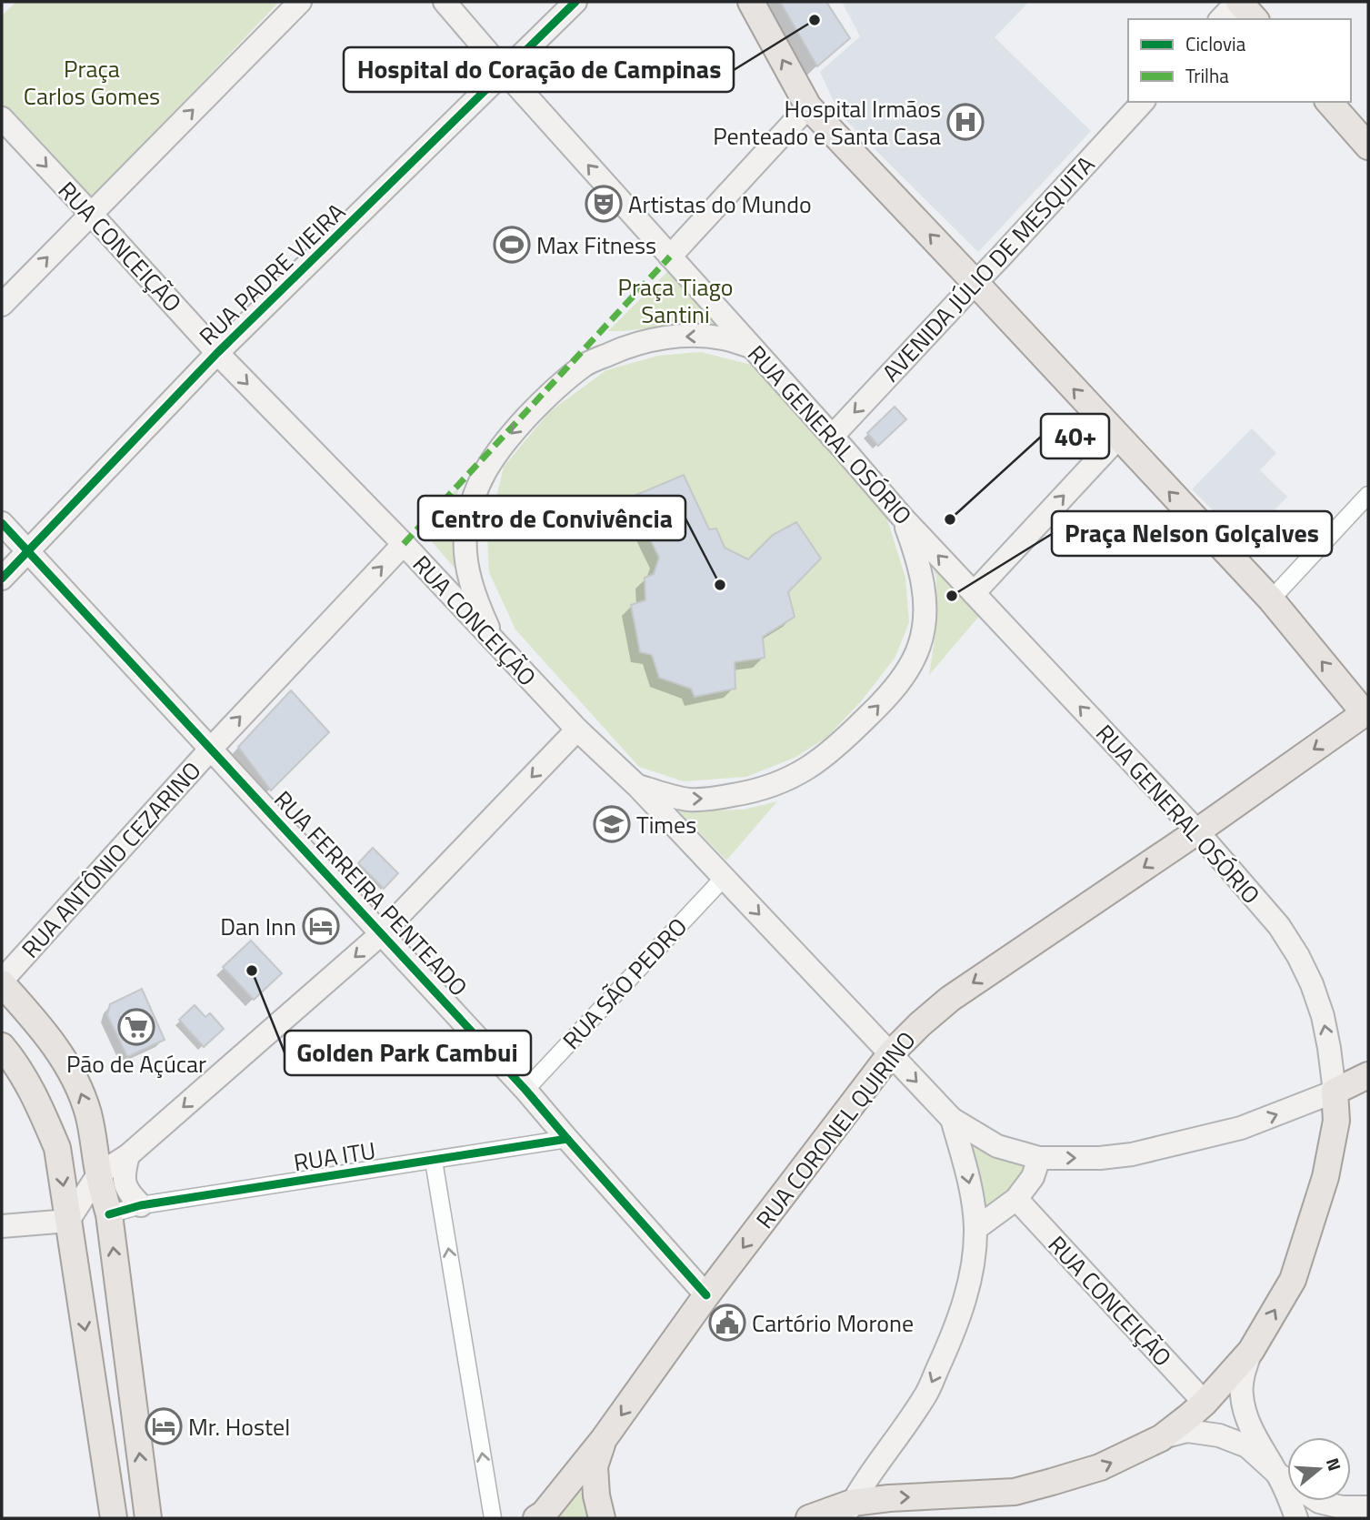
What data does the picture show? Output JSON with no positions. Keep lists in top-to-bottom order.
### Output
{
  "streets": {
    "main road": [
      "RUA CONCEIÇÃO",
      "AVENIDA JÚLIO DE MESQUITA",
      "RUA PADRE VIEIRA",
      "RUA GENERAL OSÓRIO",
      "RUA ANTÔNIO CEZARINO",
      "RUA FERREIRA PENTEADO",
      "RUA CORONEL QUIRINO"
    ],
    "street": ["RUA SÃO PEDRO", "RUA ITU"]
  },
  "crossings": [
    ["RUA CONCEIÇÃO", "RUA PADRE VIEIRA"],
    ["RUA CONCEIÇÃO", "RUA GENERAL OSÓRIO"],
    ["RUA CONCEIÇÃO", "RUA ANTÔNIO CEZARINO"],
    ["RUA CONCEIÇÃO", "RUA SÃO PEDRO"],
    ["RUA CONCEIÇÃO", "RUA CORONEL QUIRINO"],
    ["AVENIDA JÚLIO DE MESQUITA", "RUA GENERAL OSÓRIO"],
    ["RUA PADRE VIEIRA", "RUA GENERAL OSÓRIO"],
    ["RUA PADRE VIEIRA", "RUA FERREIRA PENTEADO"],
    ["RUA GENERAL OSÓRIO", "RUA CORONEL QUIRINO"],
    ["RUA ANTÔNIO CEZARINO", "RUA FERREIRA PENTEADO"],
    ["RUA FERREIRA PENTEADO", "RUA SÃO PEDRO"],
    ["RUA FERREIRA PENTEADO", "RUA CORONEL QUIRINO"],
    ["RUA FERREIRA PENTEADO", "RUA ITU"]
  ],
  "one_way": [
    "RUA CONCEIÇÃO",
    "AVENIDA JÚLIO DE MESQUITA",
    "RUA ANTÔNIO CEZARINO",
    "RUA CORONEL QUIRINO"
  ],
  "parks": ["Praça Carlos Gomes", "Praça Tiago Santini"],
  "places": {
    "other": [
      "Hospital do Coração de Campinas",
      "40+",
      "Centro de Convivência",
      "Praça Nelson Golçalves",
      "Golden Park Cambui"
    ],
    "hospital": ["Hospital Irmãos Penteado e Santa Casa"],
    "theatre": ["Artistas do Mundo"],
    "sports": ["Max Fitness"],
    "school or university": ["Times"],
    "hotel": ["Dan Inn", "Mr. Hostel"],
    "supermarket": ["Pão de Açúcar"],
    "public building": ["Cartório Morone"]
  },
  "legend": ["Ciclovia", "Trilha"],
  "north": "right"
}
